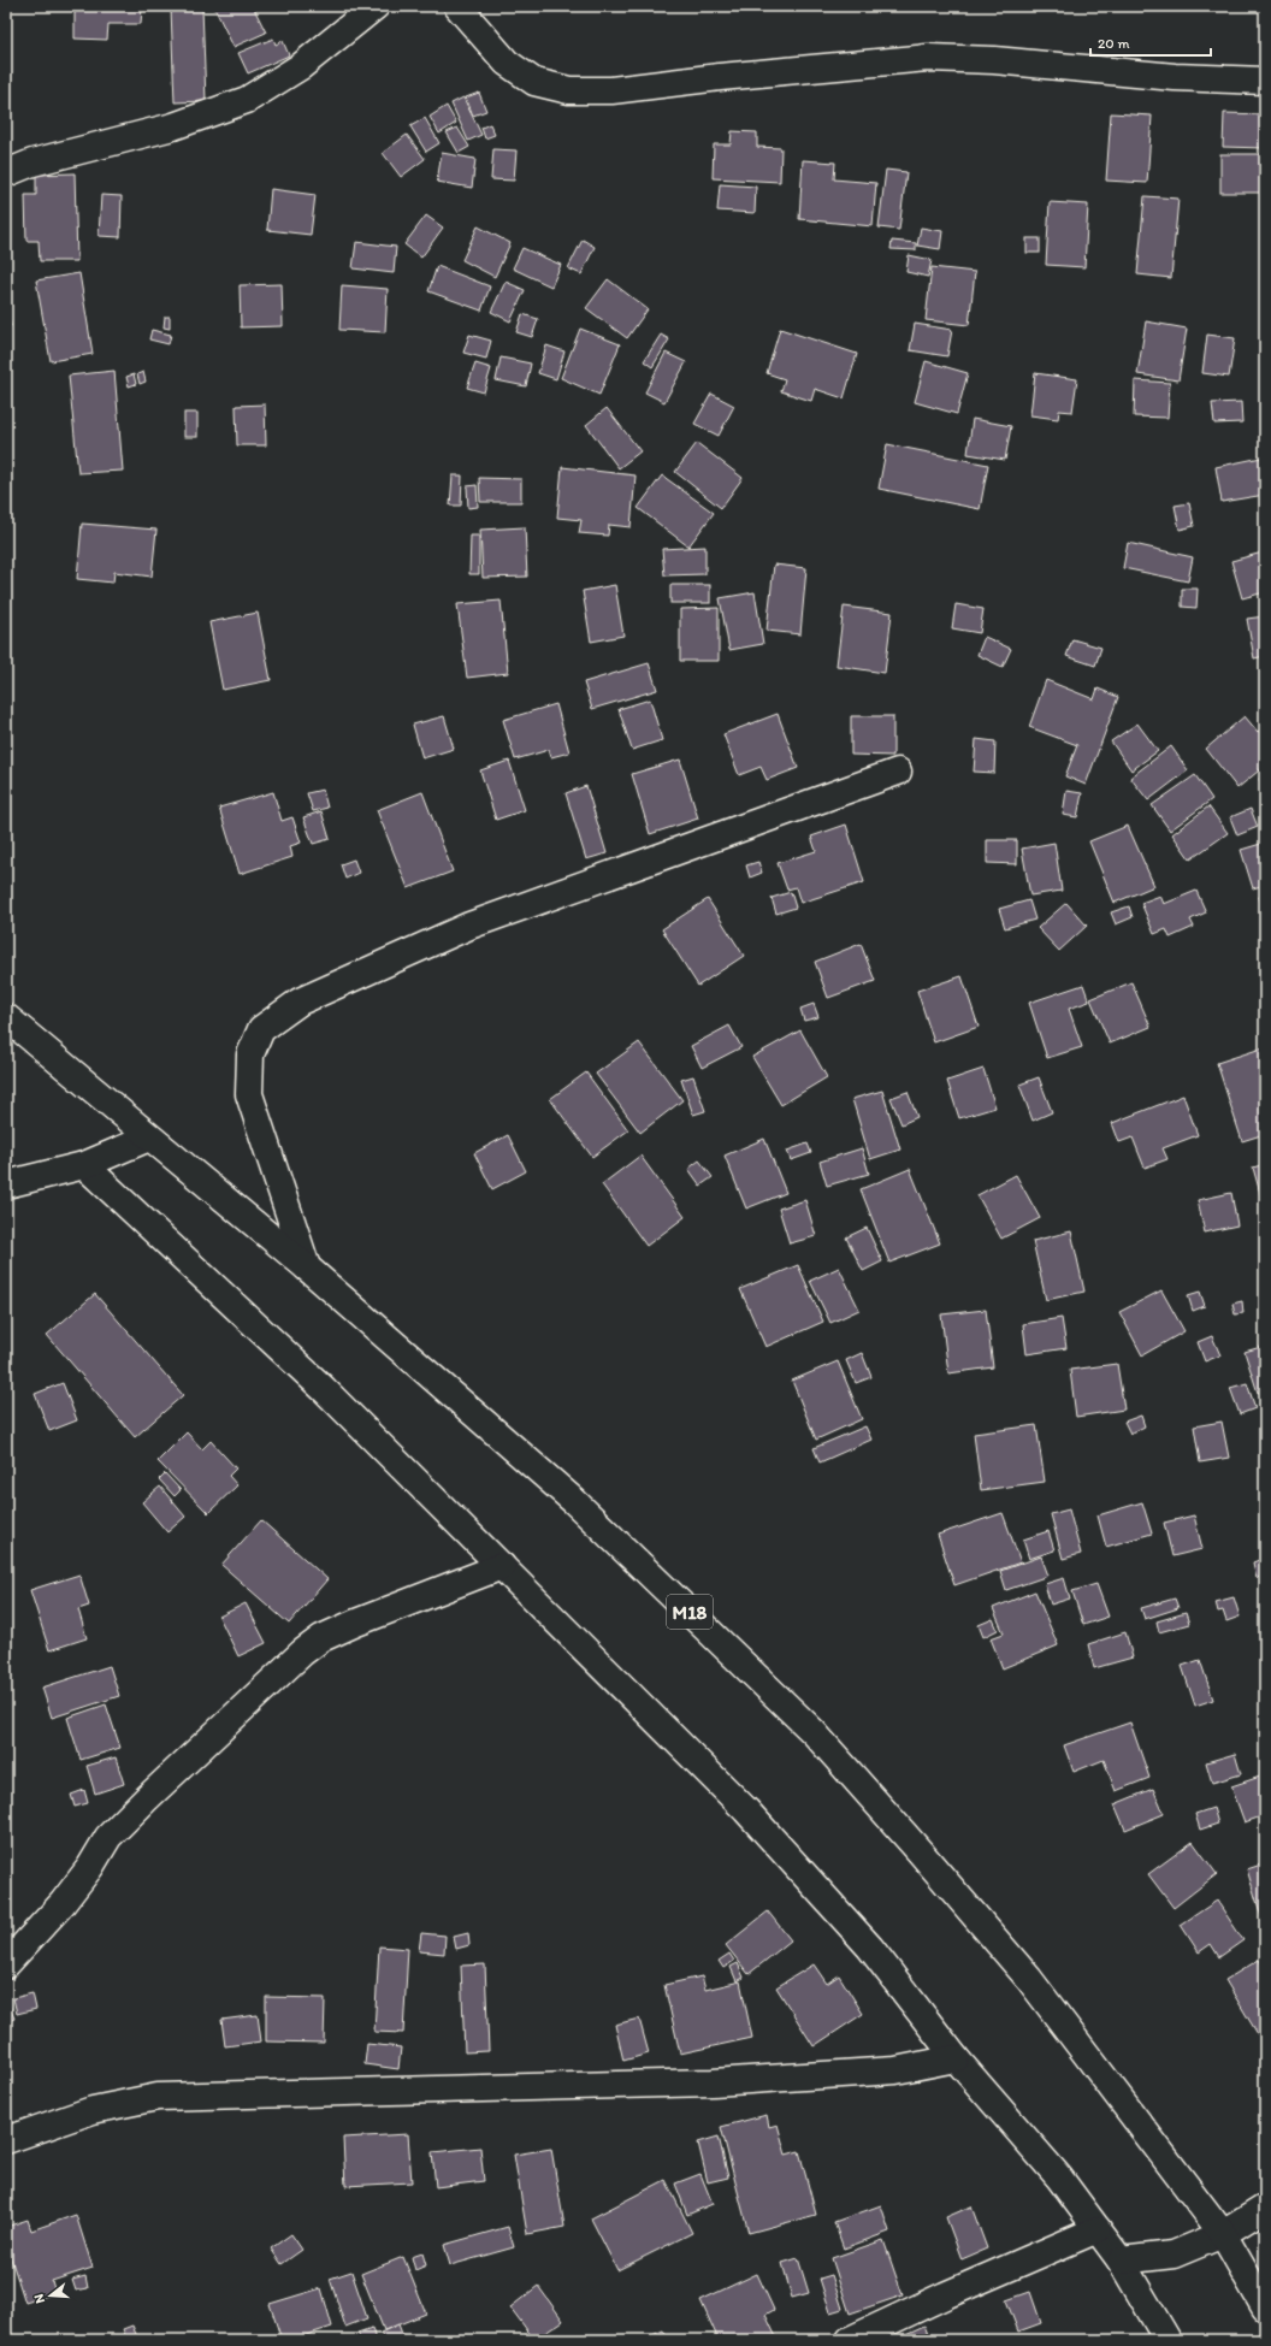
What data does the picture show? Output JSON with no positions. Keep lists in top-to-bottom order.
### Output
{
  "streets": {
    "street": ["M18"]
  },
  "scale_bar": "20 m",
  "north": "left"
}
